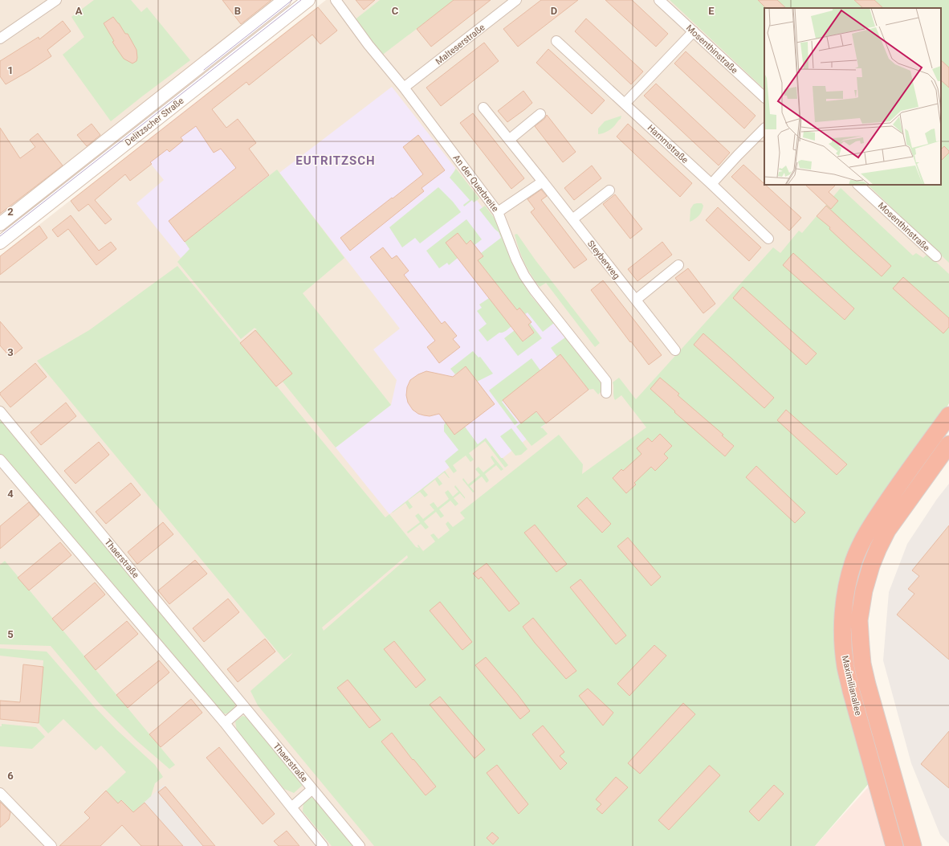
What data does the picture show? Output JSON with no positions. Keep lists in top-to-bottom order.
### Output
{
  "streets": {
    "highway": ["Maximilianallee"],
    "main road": ["Delitzscher Straße"],
    "street": [
      "Malteserstraße",
      "Mosenthinstraße",
      "Hammstraße",
      "An der Querbreite",
      "Steyberweg",
      "Thaerstraße"
    ]
  },
  "crossings": [
    ["Malteserstraße", "An der Querbreite"]
  ],
  "districts": ["EUTRITZSCH"],
  "grid": {
    "columns": [
      "A",
      "B",
      "C",
      "D",
      "E"
    ],
    "rows": [
      "1",
      "2",
      "3",
      "4",
      "5",
      "6"
    ]
  }
}
